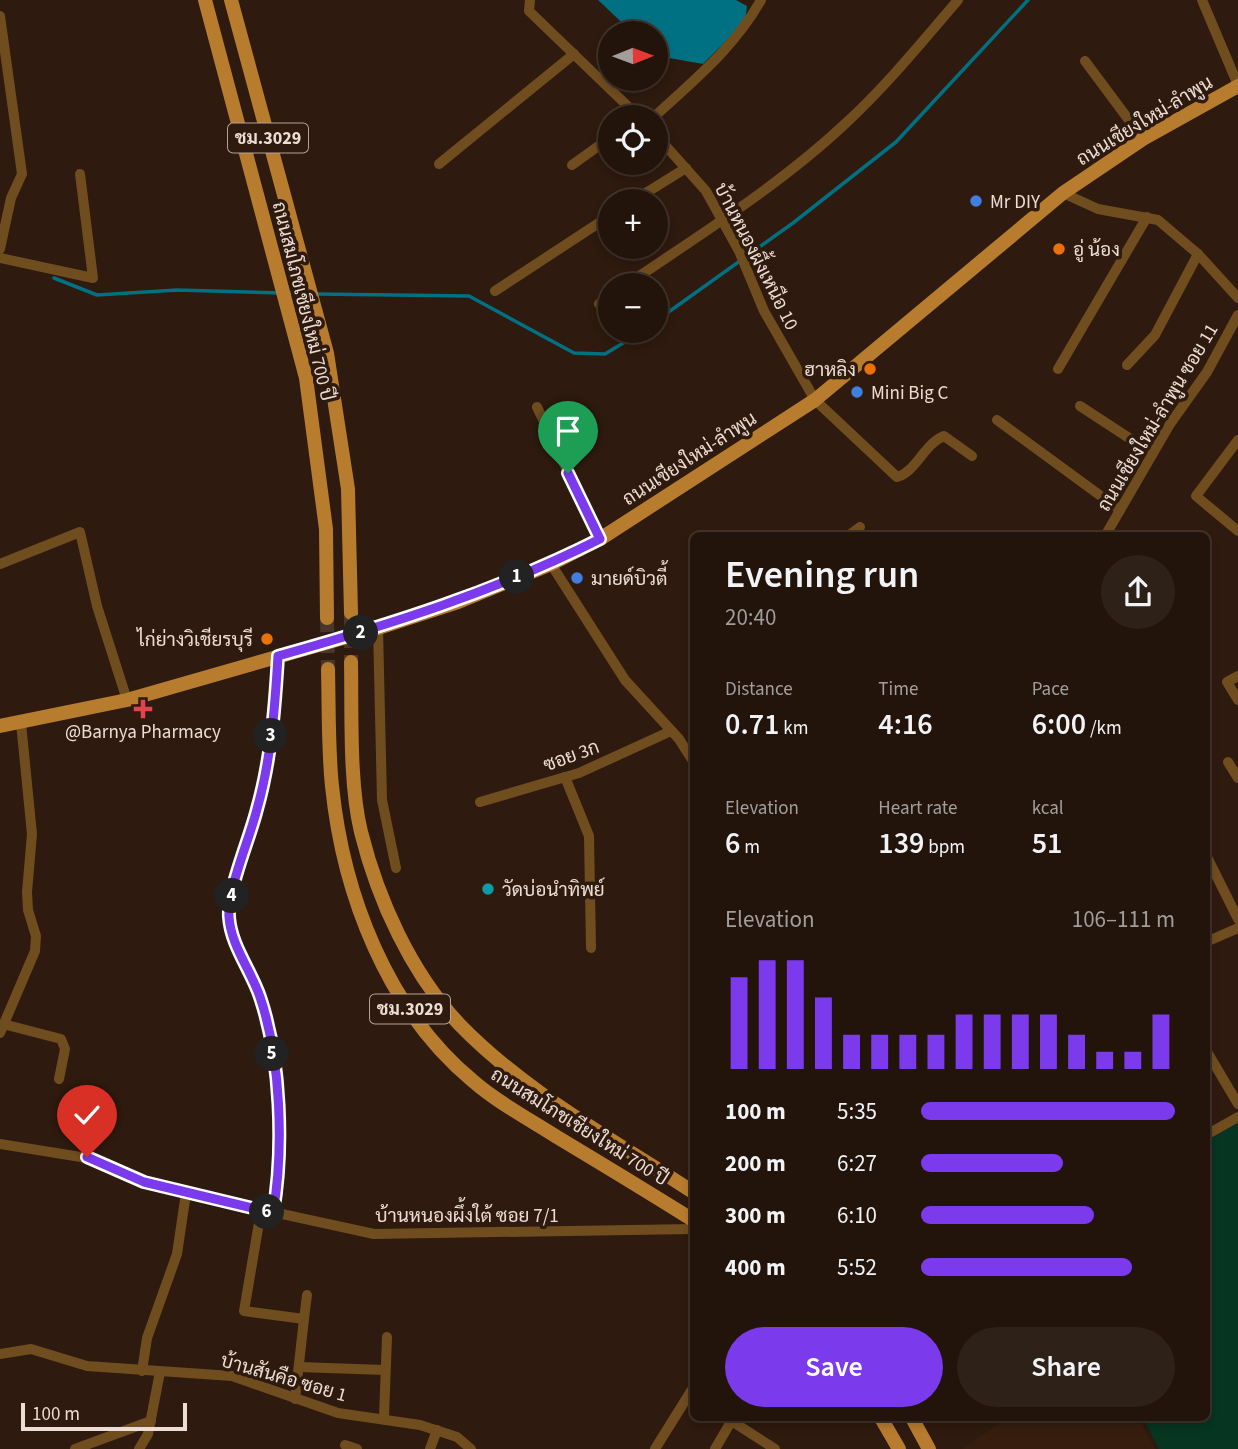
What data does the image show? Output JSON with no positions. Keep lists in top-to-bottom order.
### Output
{
  "streets": {
    "main road": ["ถนนเชียงใหม่-ลำพูน", "ชม.3029", "ถนนสมโภชเชียงใหม่ 700 ปี"],
    "street": [
      "บ้านหนองผึ้งเหนือ 10",
      "ถนนเชียงใหม่-ลำพูน ซอย 11",
      "ซอย 3ก",
      "บ้านหนองผึ้งใต้ ซอย 7/1",
      "บ้านสันคือ ซอย 1"
    ]
  },
  "crossings": [
    ["ถนนเชียงใหม่-ลำพูน", "บ้านหนองผึ้งเหนือ 10"]
  ],
  "places": {
    "other": [
      "Mr DIY",
      "อู่ น้อง",
      "ฮาหลิง",
      "Mini Big C",
      "มายด์บิวตี้",
      "ไก่ย่างวิเชียรบุรี",
      "วัดบ่อนำทิพย์"
    ],
    "health": ["@Barnya Pharmacy"]
  },
  "scale_bar": "100 m",
  "north": "right",
  "page": {
    "map_buttons": ["+", "−"],
    "heading": ["Evening run", "20:40"],
    "pins": [
      "1",
      "2",
      "3",
      "4",
      "5",
      "6"
    ],
    "stats": [
      ["Distance", "0.71 km"],
      ["Time", "4:16"],
      ["Pace", "6:00 /km"],
      ["Elevation", "6 m"],
      ["Heart rate", "139 bpm"],
      ["kcal", "51"]
    ],
    "chart": ["Elevation", "106–111 m"],
    "list": [
      {
        "name": "100 m",
        "note": "5:35"
      },
      {
        "name": "200 m",
        "note": "6:27"
      },
      {
        "name": "300 m",
        "note": "6:10"
      },
      {
        "name": "400 m",
        "note": "5:52"
      }
    ],
    "buttons": ["Save", "Share"],
    "scale": "100 m"
  }
}
